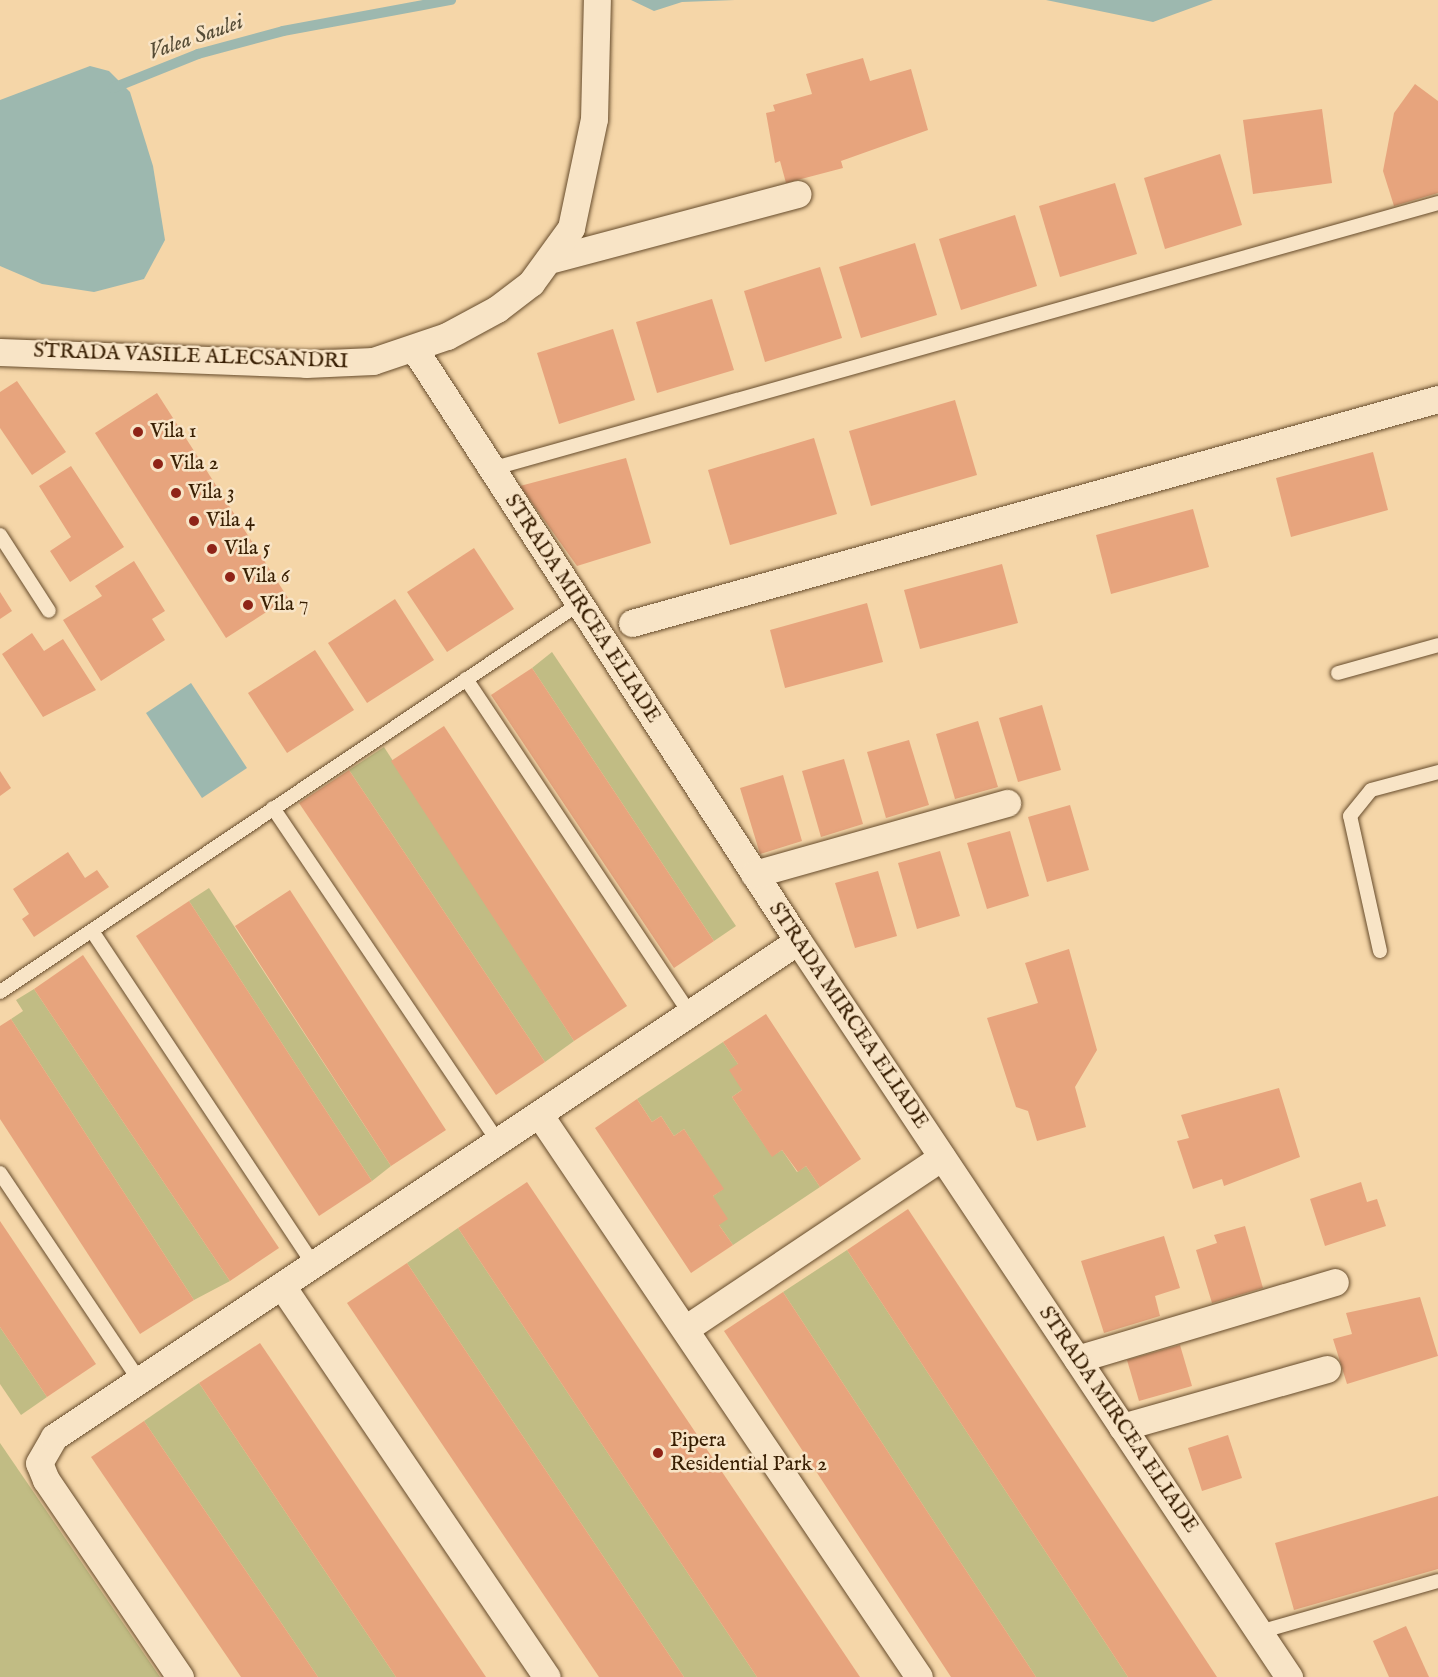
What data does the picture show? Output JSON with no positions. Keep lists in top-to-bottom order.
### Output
{
  "streets": {
    "street": ["STRADA VASILE ALECSANDRI", "STRADA MIRCEA ELIADE"]
  },
  "crossings": [
    ["STRADA VASILE ALECSANDRI", "STRADA MIRCEA ELIADE"]
  ],
  "water": ["Valea Saulei"],
  "places": [
    "Vila 1",
    "Vila 2",
    "Vila 3",
    "Vila 4",
    "Vila 5",
    "Vila 6",
    "Vila 7",
    "Pipera Residential Park 2"
  ]
}
